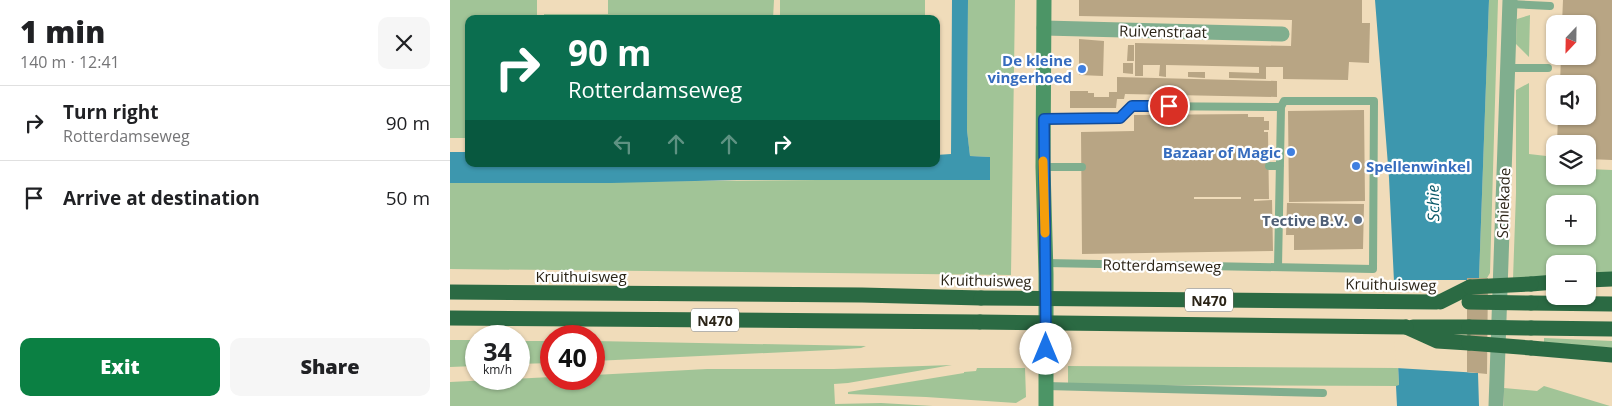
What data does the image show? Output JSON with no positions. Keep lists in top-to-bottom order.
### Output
{
  "streets": {
    "highway": ["Kruithuisweg", "N470"],
    "street": ["Ruivenstraat", "Schiekade"],
    "lane": ["Rotterdamseweg"]
  },
  "crossings": [
    ["Kruithuisweg", "N470"]
  ],
  "water": ["Schie"],
  "places": [
    "De kleine vingerhoed",
    "Bazaar of Magic",
    "Spellenwinkel",
    "Tective B.V."
  ],
  "north": "bottom",
  "page": {
    "heading": ["1 min", "140 m · 12:41"],
    "map_buttons": ["+", "−"],
    "turn": ["90 m", "Rotterdamseweg"],
    "list": [
      {
        "name": "Turn right",
        "note": "Rotterdamseweg",
        "value": "90 m"
      },
      {
        "name": "Arrive at destination",
        "value": "50 m"
      }
    ],
    "speed": "34 km/h",
    "limit": "40",
    "buttons": ["Exit", "Share"]
  }
}
